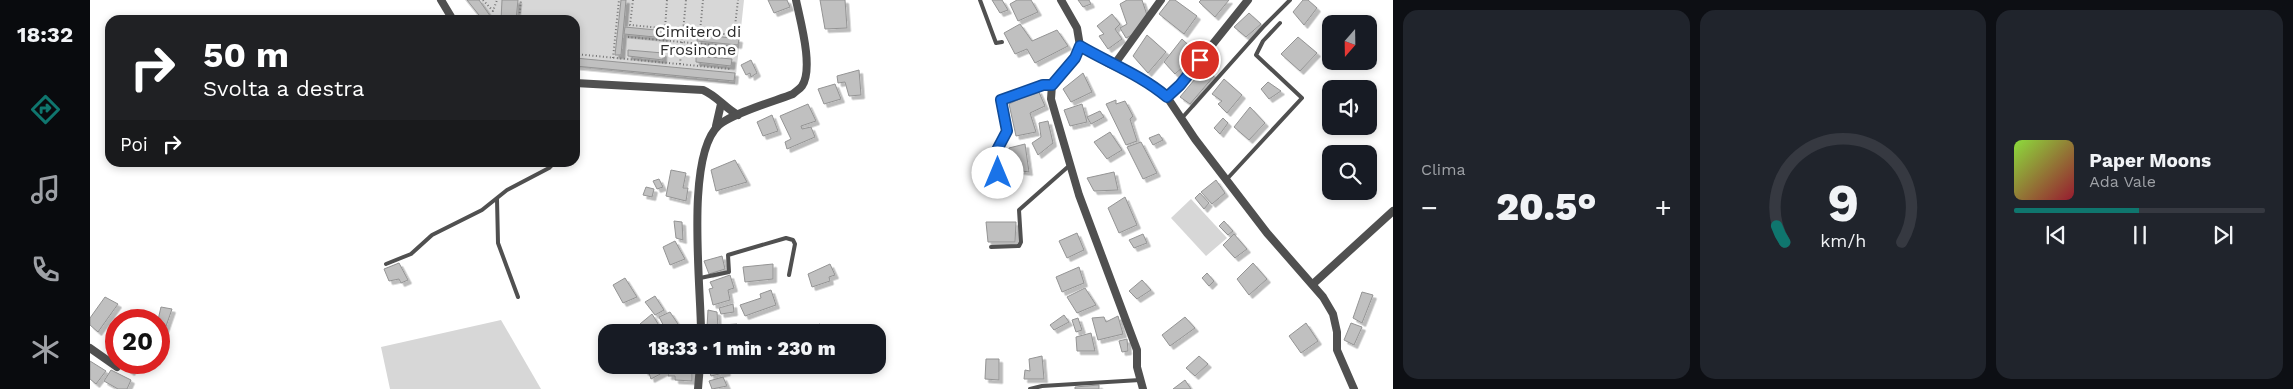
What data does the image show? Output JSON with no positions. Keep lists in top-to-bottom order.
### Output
{
  "parks": ["Cimitero di Frosinone"],
  "north": "bottom",
  "page": {
    "tabs": "18:32",
    "tile": "Clima",
    "turn": ["50 m", "Svolta a destra"],
    "then": "Poi",
    "song": ["Paper Moons", "Ada Vale"],
    "heat": ["−", "20.5°", "+"],
    "limit": "20",
    "trip": "18:33 · 1 min · 230 m",
    "gauge": ["9", "km/h"]
  }
}
